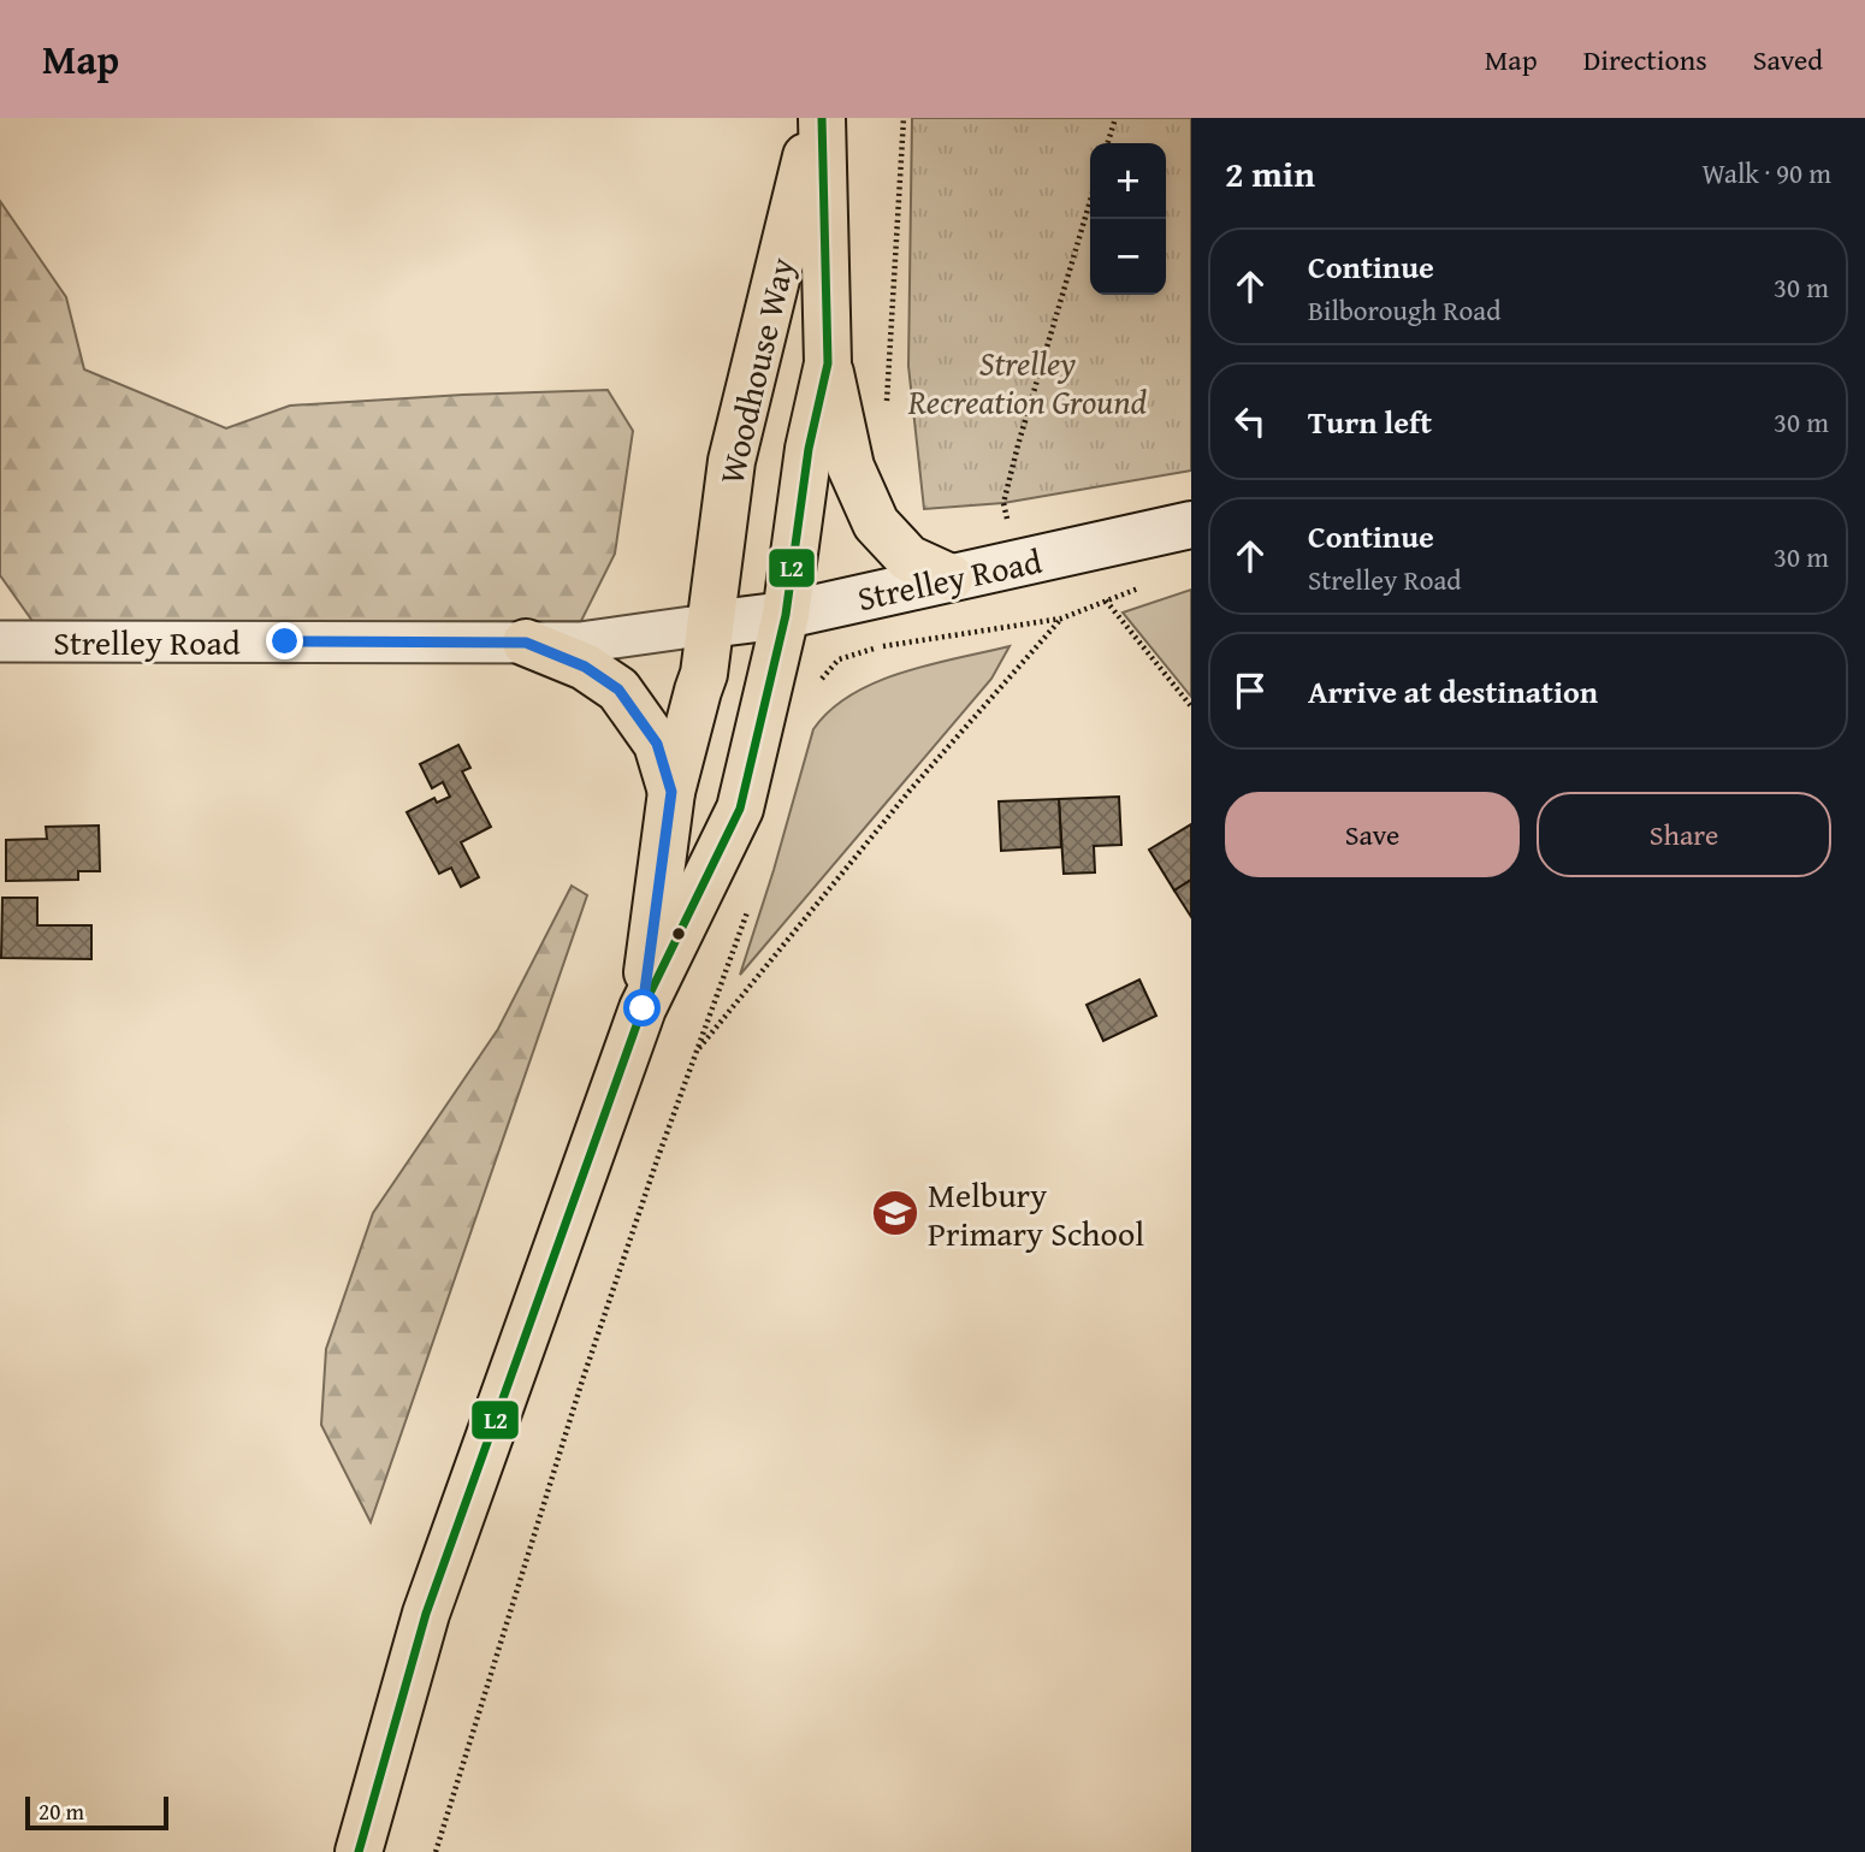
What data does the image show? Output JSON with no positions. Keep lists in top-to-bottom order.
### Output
{
  "streets": {
    "main road": ["Woodhouse Way", "Strelley Road"]
  },
  "crossings": [
    ["Woodhouse Way", "Strelley Road"]
  ],
  "parks": ["Strelley Recreation Ground"],
  "places": {
    "school or university": ["Melbury Primary School"]
  },
  "lines": ["transit line L2"],
  "scale_bar": "20 m",
  "page": {
    "header": "Map",
    "nav": ["Map", "Directions", "Saved"],
    "heading": ["2 min", "Walk · 90 m"],
    "map_buttons": ["+", "−"],
    "list": [
      ["Continue", "Bilborough Road", "30 m"],
      ["Turn left", "30 m"],
      ["Continue", "Strelley Road", "30 m"],
      "Arrive at destination"
    ],
    "buttons": ["Save", "Share"],
    "scale": "20 m"
  }
}
